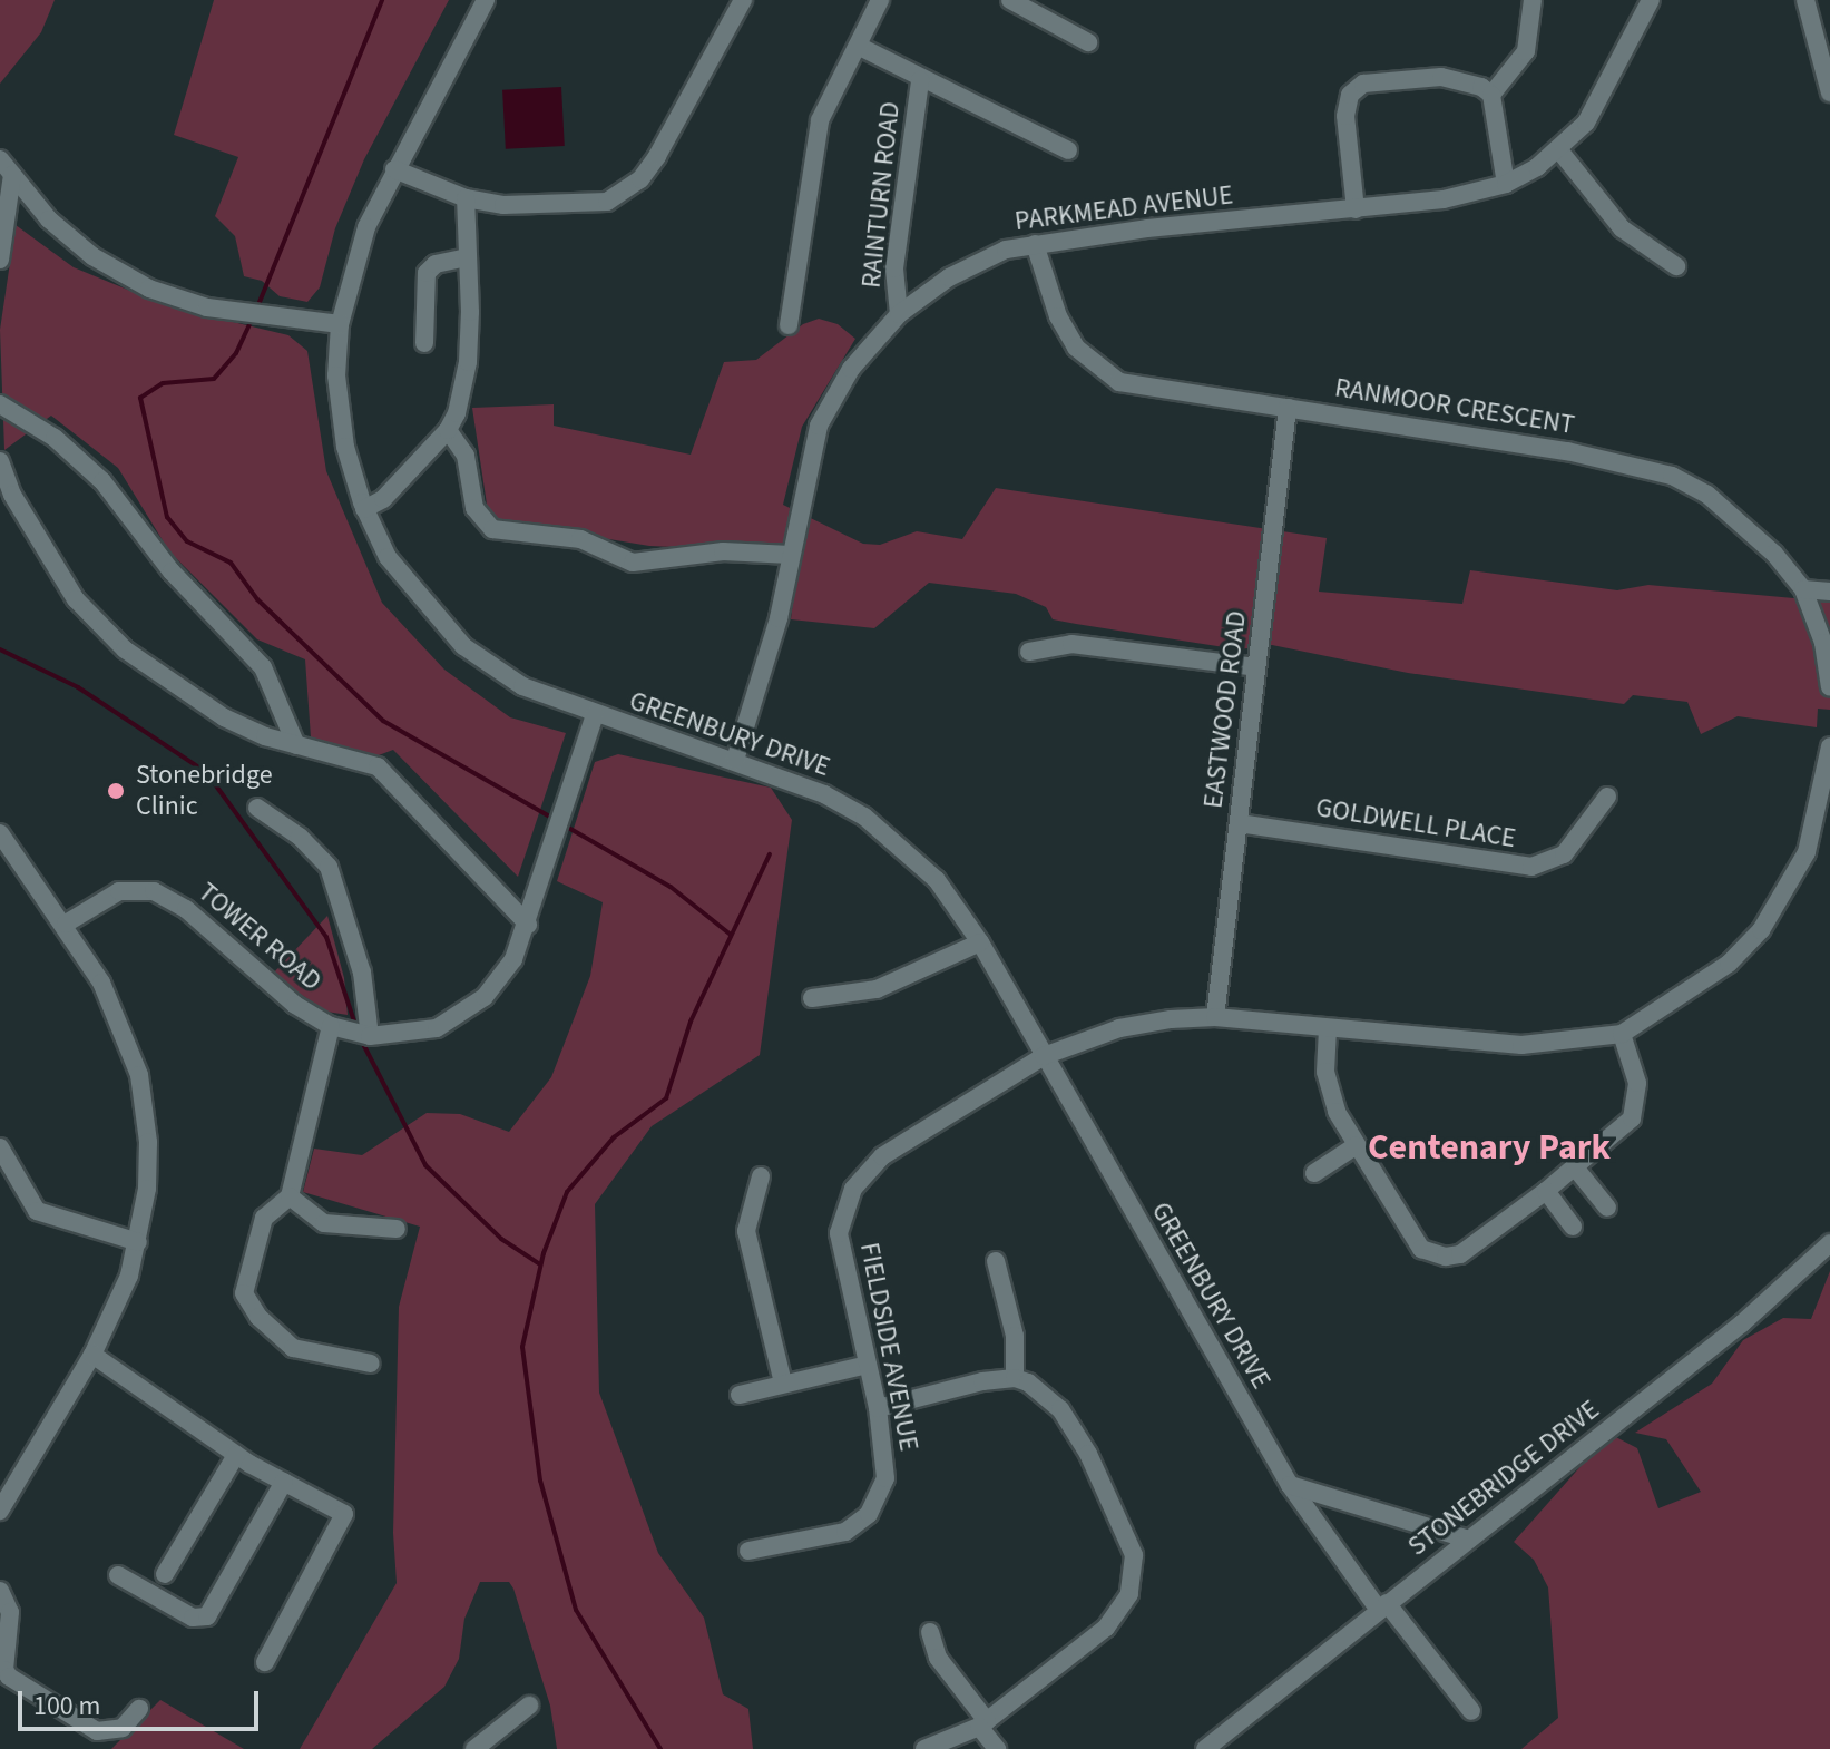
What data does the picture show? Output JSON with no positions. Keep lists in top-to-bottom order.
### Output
{
  "streets": {
    "street": [
      "RAINTURN ROAD",
      "PARKMEAD AVENUE",
      "RANMOOR CRESCENT",
      "EASTWOOD ROAD",
      "GREENBURY DRIVE",
      "GOLDWELL PLACE",
      "TOWER ROAD",
      "FIELDSIDE AVENUE",
      "STONEBRIDGE DRIVE"
    ]
  },
  "crossings": [
    ["RAINTURN ROAD", "PARKMEAD AVENUE"],
    ["PARKMEAD AVENUE", "RANMOOR CRESCENT"],
    ["PARKMEAD AVENUE", "GREENBURY DRIVE"],
    ["RANMOOR CRESCENT", "EASTWOOD ROAD"],
    ["EASTWOOD ROAD", "GOLDWELL PLACE"],
    ["GREENBURY DRIVE", "TOWER ROAD"],
    ["GREENBURY DRIVE", "FIELDSIDE AVENUE"],
    ["GREENBURY DRIVE", "STONEBRIDGE DRIVE"]
  ],
  "districts": ["Centenary Park"],
  "places": ["Stonebridge Clinic"],
  "scale_bar": "100 m"
}
